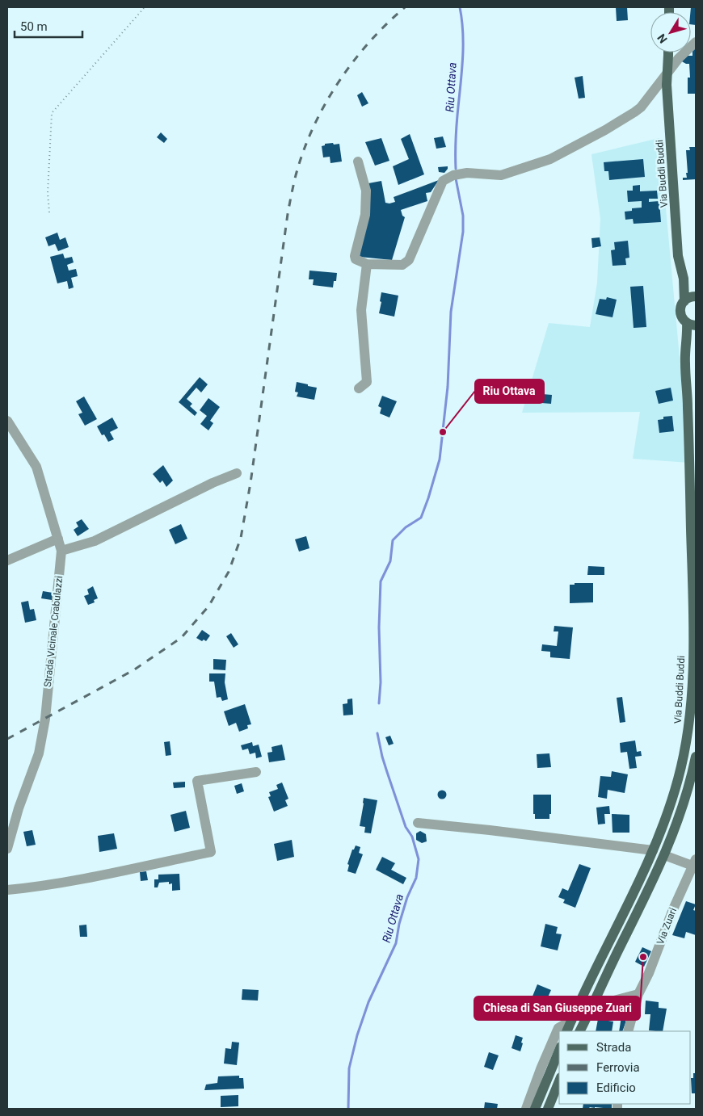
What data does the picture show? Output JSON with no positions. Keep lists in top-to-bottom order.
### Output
{
  "streets": {
    "main road": ["Via Buddi Buddi"],
    "street": ["Strada Vicinale Crabulazzi", "Via Zuari"]
  },
  "water": ["Riu Ottava"],
  "places": ["Riu Ottava", "Chiesa di San Giuseppe Zuari"],
  "legend": ["Strada", "Ferrovia", "Edificio"],
  "scale_bar": "50 m",
  "north": "bottom left"
}
